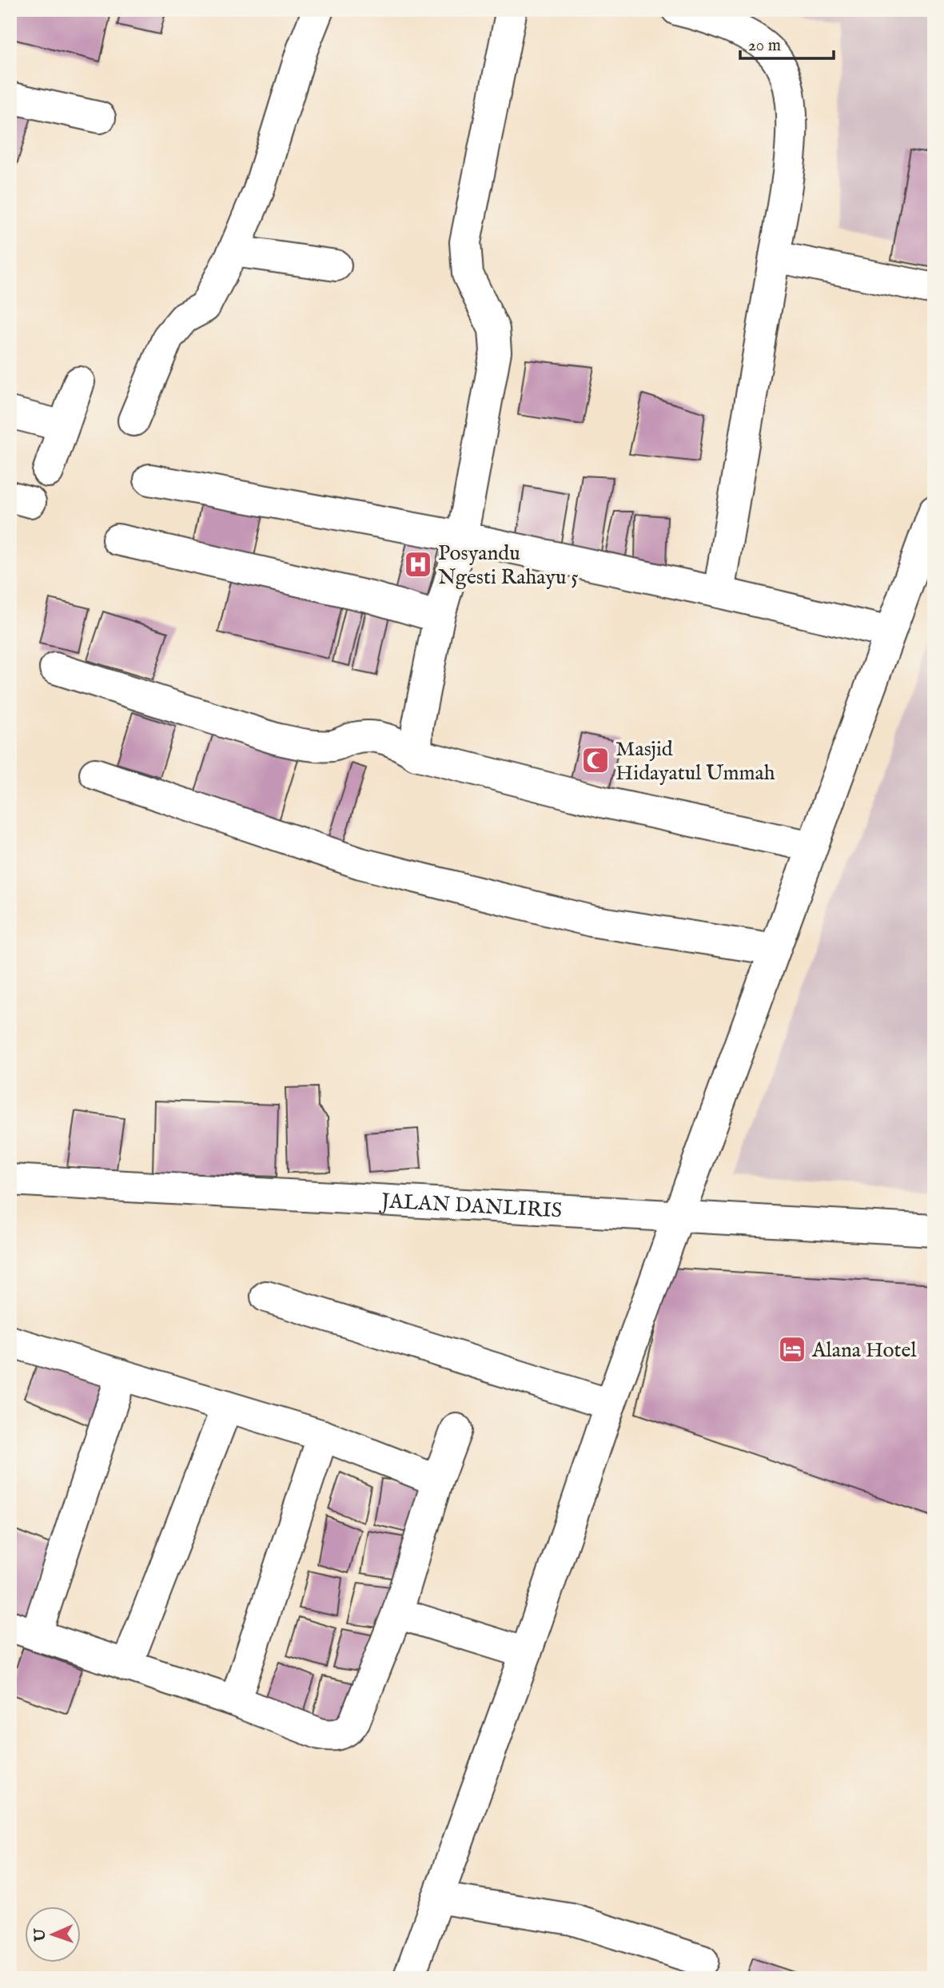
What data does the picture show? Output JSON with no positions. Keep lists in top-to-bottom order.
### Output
{
  "streets": {
    "street": ["JALAN DANLIRIS"]
  },
  "places": {
    "hospital": ["Posyandu Ngesti Rahayu 5"],
    "mosque": ["Masjid Hidayatul Ummah"],
    "hotel": ["Alana Hotel"]
  },
  "scale_bar": "20 m",
  "north": "left"
}
